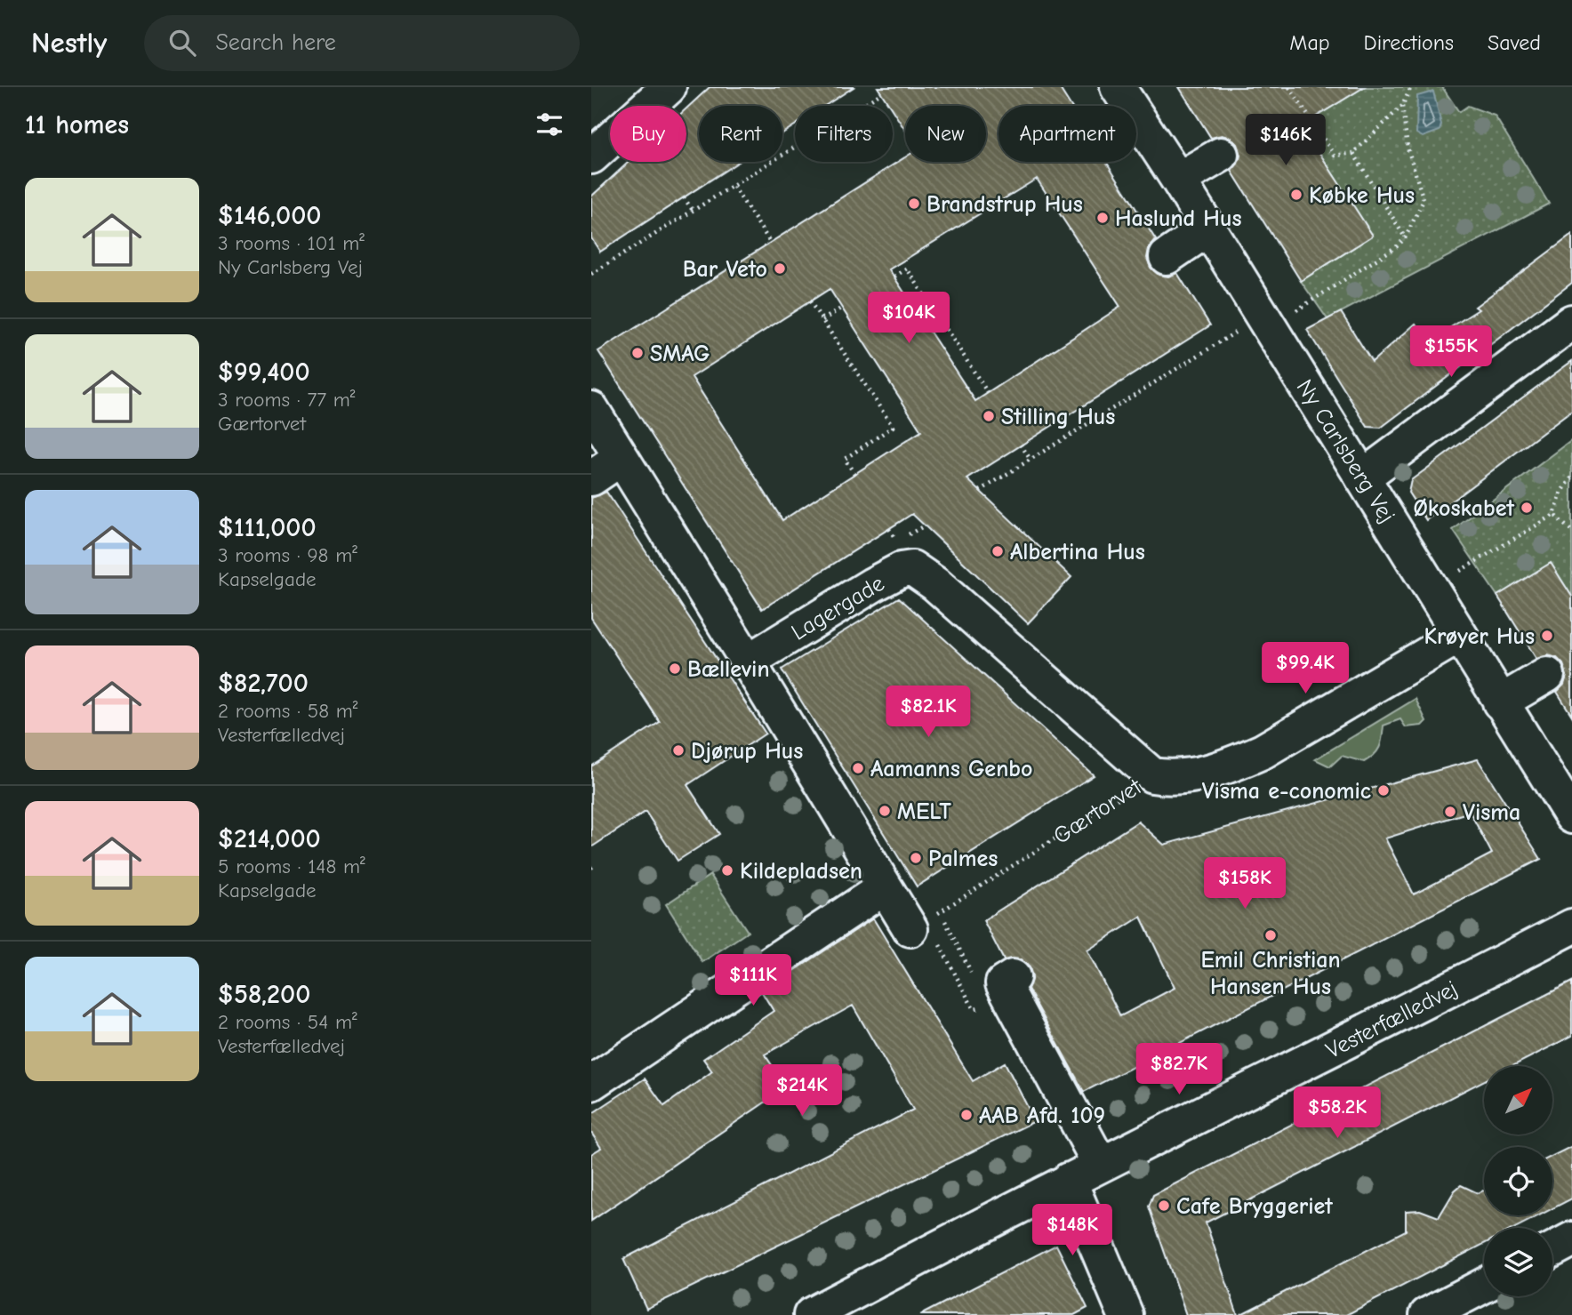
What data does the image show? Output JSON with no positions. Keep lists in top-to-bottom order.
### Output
{
  "streets": {
    "street": [
      "Ny Carlsberg Vej",
      "Lagergade",
      "Gærtorvet",
      "Vesterfælledvej"
    ]
  },
  "crossings": [
    ["Ny Carlsberg Vej", "Gærtorvet"],
    ["Lagergade", "Gærtorvet"]
  ],
  "places": [
    "Købke Hus",
    "Brandstrup Hus",
    "Haslund Hus",
    "Bar Veto",
    "SMAG",
    "Stilling Hus",
    "Økoskabet",
    "Albertina Hus",
    "Krøyer Hus",
    "Bællevin",
    "Djørup Hus",
    "Aamanns Genbo",
    "Visma e-conomic",
    "MELT",
    "Visma",
    "Palmes",
    "Kildepladsen",
    "Emil Christian Hansen Hus",
    "AAB Afd. 109",
    "Cafe Bryggeriet"
  ],
  "north": "top right",
  "page": {
    "header": "Nestly",
    "search": "Search here",
    "nav": ["Map", "Directions", "Saved"],
    "heading": "11 homes",
    "chip": [
      "Buy",
      "Rent",
      "Filters",
      "New",
      "Apartment"
    ],
    "price": [
      "$146K",
      "$104K",
      "$155K",
      "$99.4K",
      "$82.1K",
      "$158K",
      "$111K",
      "$82.7K",
      "$214K",
      "$58.2K",
      "$148K"
    ],
    "list": [
      {
        "name": "$146,000",
        "note": "3 rooms · 101 m² · Ny Carlsberg Vej"
      },
      {
        "name": "$99,400",
        "note": "3 rooms · 77 m² · Gærtorvet"
      },
      {
        "name": "$111,000",
        "note": "3 rooms · 98 m² · Kapselgade"
      },
      {
        "name": "$82,700",
        "note": "2 rooms · 58 m² · Vesterfælledvej"
      },
      {
        "name": "$214,000",
        "note": "5 rooms · 148 m² · Kapselgade"
      },
      {
        "name": "$58,200",
        "note": "2 rooms · 54 m² · Vesterfælledvej"
      }
    ]
  }
}
